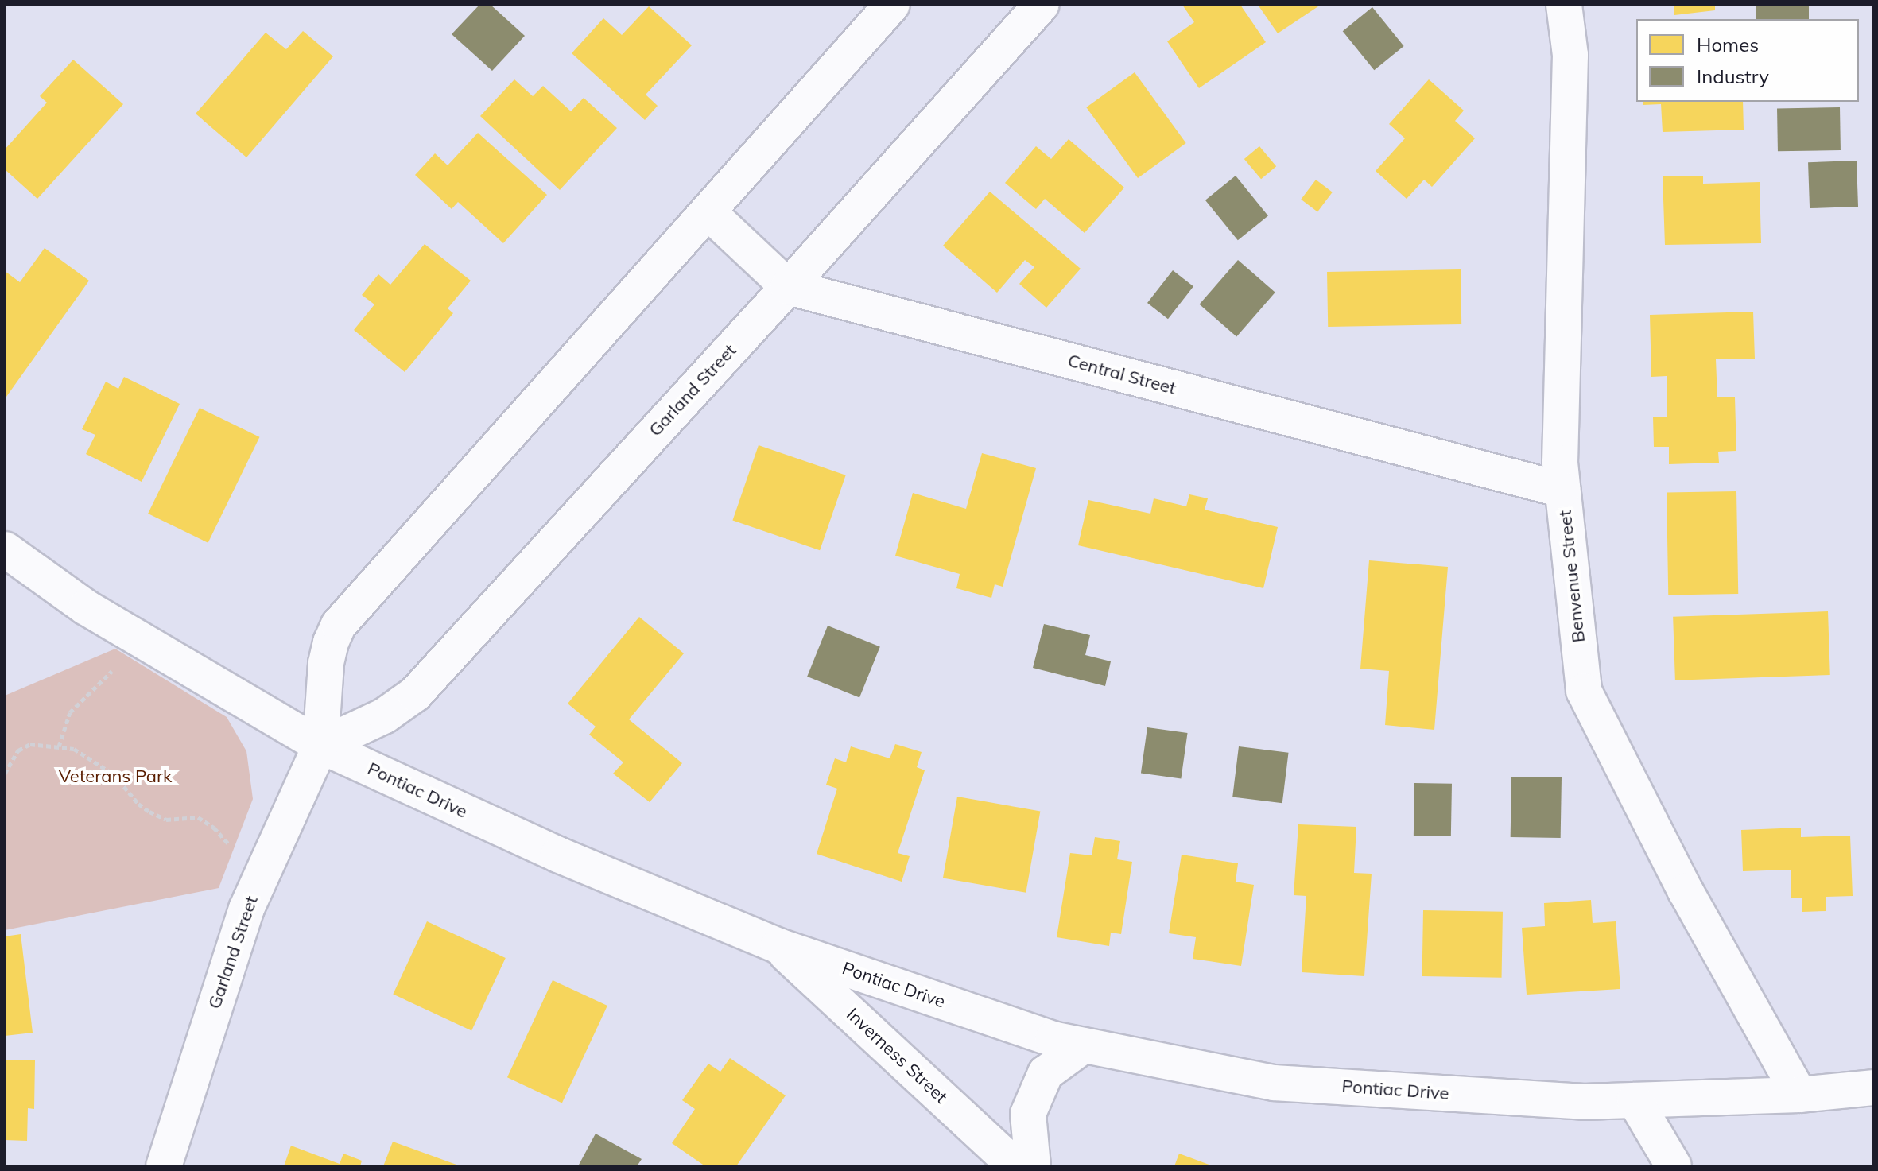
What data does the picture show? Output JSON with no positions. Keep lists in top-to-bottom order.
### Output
{
  "streets": {
    "street": [
      "Central Street",
      "Garland Street",
      "Benvenue Street",
      "Pontiac Drive",
      "Inverness Street"
    ]
  },
  "crossings": [
    ["Central Street", "Garland Street"],
    ["Central Street", "Benvenue Street"],
    ["Garland Street", "Pontiac Drive"],
    ["Benvenue Street", "Pontiac Drive"],
    ["Pontiac Drive", "Inverness Street"]
  ],
  "parks": ["Veterans Park"],
  "legend": ["Homes", "Industry"]
}
